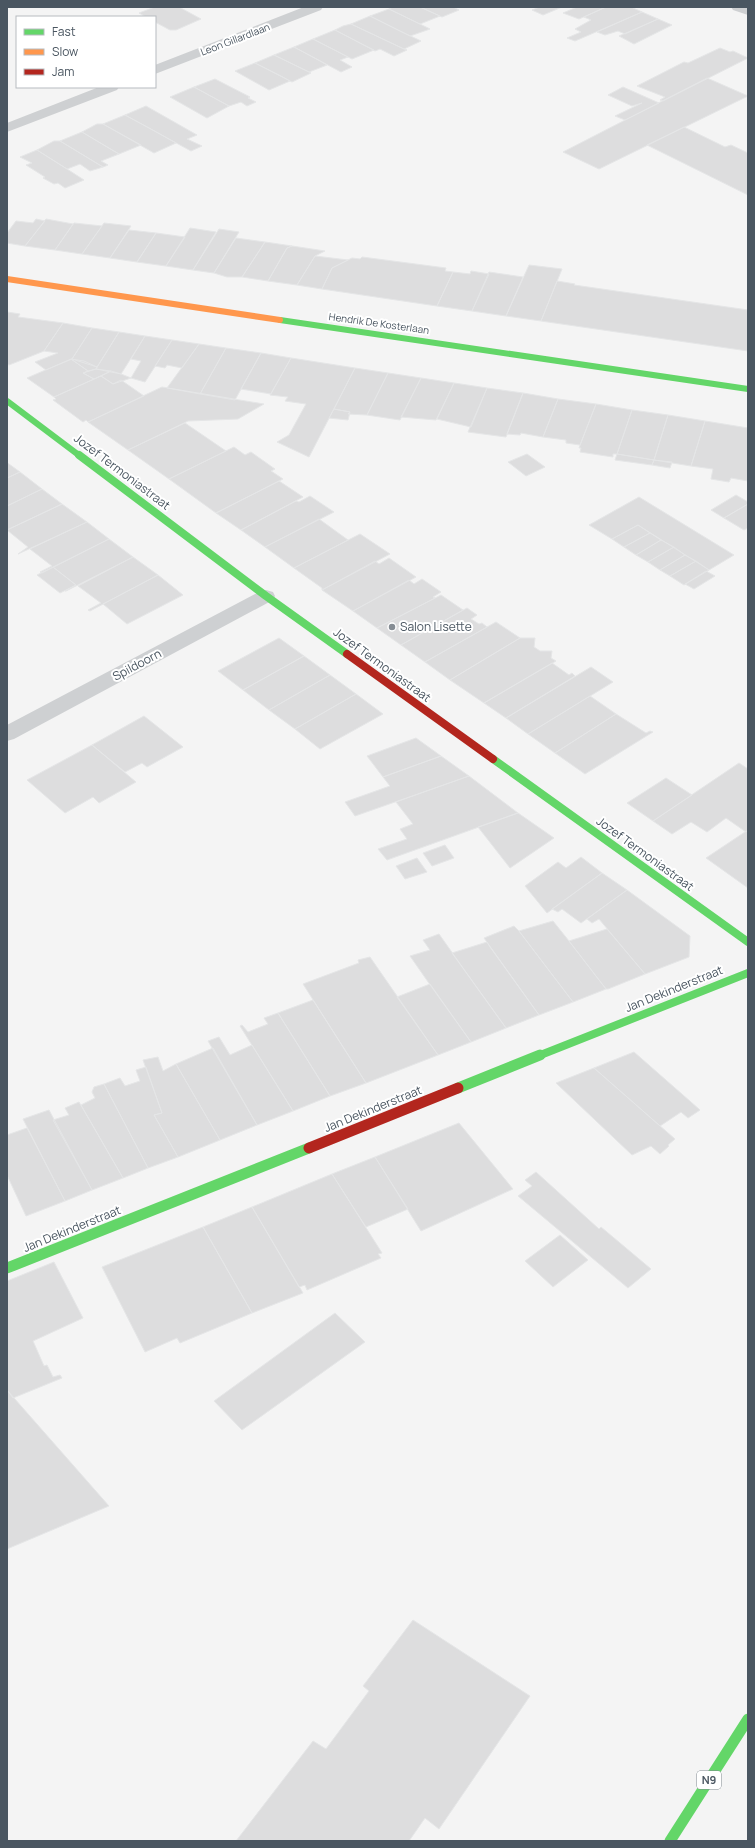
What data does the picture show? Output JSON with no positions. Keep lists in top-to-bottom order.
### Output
{
  "streets": {
    "street": [
      "Leon Gillardlaan",
      "Hendrik De Kosterlaan",
      "Jozef Termoniastraat",
      "Spildoorn",
      "Jan Dekinderstraat",
      "N9"
    ]
  },
  "crossings": [
    ["Jozef Termoniastraat", "Spildoorn"]
  ],
  "places": ["Salon Lisette"],
  "legend": ["Fast", "Slow", "Jam"]
}
